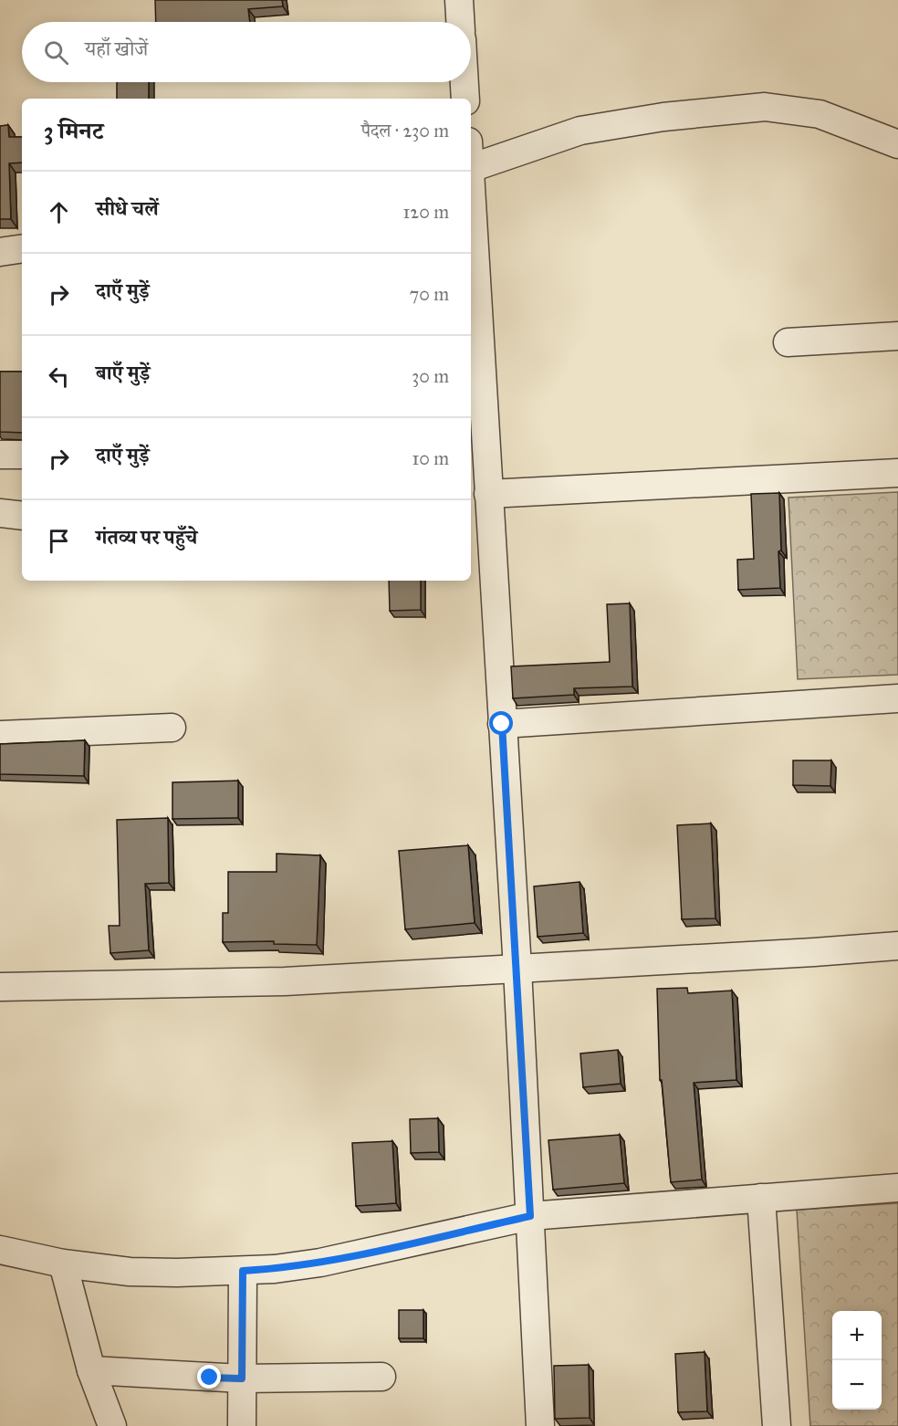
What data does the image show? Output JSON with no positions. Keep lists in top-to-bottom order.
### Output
{
  "page": {
    "search": "यहाँ खोजें",
    "heading": ["3 मिनट", "पैदल · 230 m"],
    "list": [
      ["सीधे चलें", "120 m"],
      ["दाएँ मुड़ें", "70 m"],
      ["बाएँ मुड़ें", "30 m"],
      ["दाएँ मुड़ें", "10 m"],
      "गंतव्य पर पहुँचे"
    ],
    "map_buttons": ["+", "−"]
  }
}
